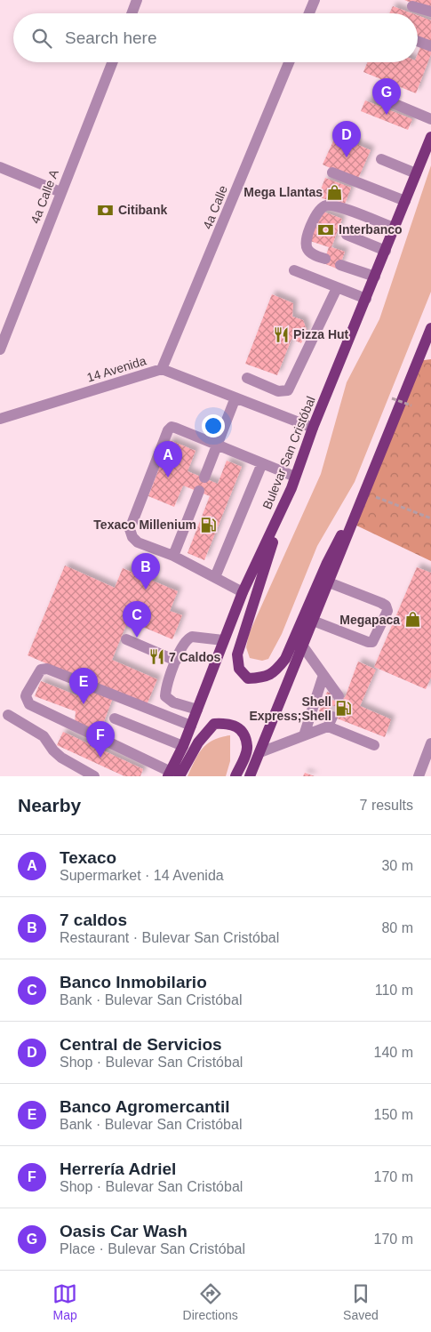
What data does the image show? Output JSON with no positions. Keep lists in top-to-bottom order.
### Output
{
  "streets": {
    "main road": ["Bulevar San Cristóbal"],
    "street": ["4a Calle A", "4a Calle", "14 Avenida"]
  },
  "crossings": [
    ["4a Calle", "14 Avenida"],
    ["14 Avenida", "Bulevar San Cristóbal"]
  ],
  "places": {
    "shop": ["Mega Llantas", "Megapaca"],
    "bank": ["Citibank", "Interbanco"],
    "restaurant": ["Pizza Hut", "7 Caldos"],
    "fuel station": ["Texaco Millenium", "Shell Express;Shell"]
  },
  "page": {
    "search": "Search here",
    "pins": [
      "G",
      "D",
      "A",
      "B",
      "C",
      "E",
      "F"
    ],
    "heading": ["Nearby", "7 results"],
    "list": [
      {
        "mark": "A",
        "name": "Texaco",
        "note": "Supermarket · 14 Avenida",
        "value": "30 m"
      },
      {
        "mark": "B",
        "name": "7 caldos",
        "note": "Restaurant · Bulevar San Cristóbal",
        "value": "80 m"
      },
      {
        "mark": "C",
        "name": "Banco Inmobilario",
        "note": "Bank · Bulevar San Cristóbal",
        "value": "110 m"
      },
      {
        "mark": "D",
        "name": "Central de Servicios",
        "note": "Shop · Bulevar San Cristóbal",
        "value": "140 m"
      },
      {
        "mark": "E",
        "name": "Banco Agromercantil",
        "note": "Bank · Bulevar San Cristóbal",
        "value": "150 m"
      },
      {
        "mark": "F",
        "name": "Herrería Adriel",
        "note": "Shop · Bulevar San Cristóbal",
        "value": "170 m"
      },
      {
        "mark": "G",
        "name": "Oasis Car Wash",
        "note": "Place · Bulevar San Cristóbal",
        "value": "170 m"
      }
    ],
    "nav": ["Map", "Directions", "Saved"]
  }
}
